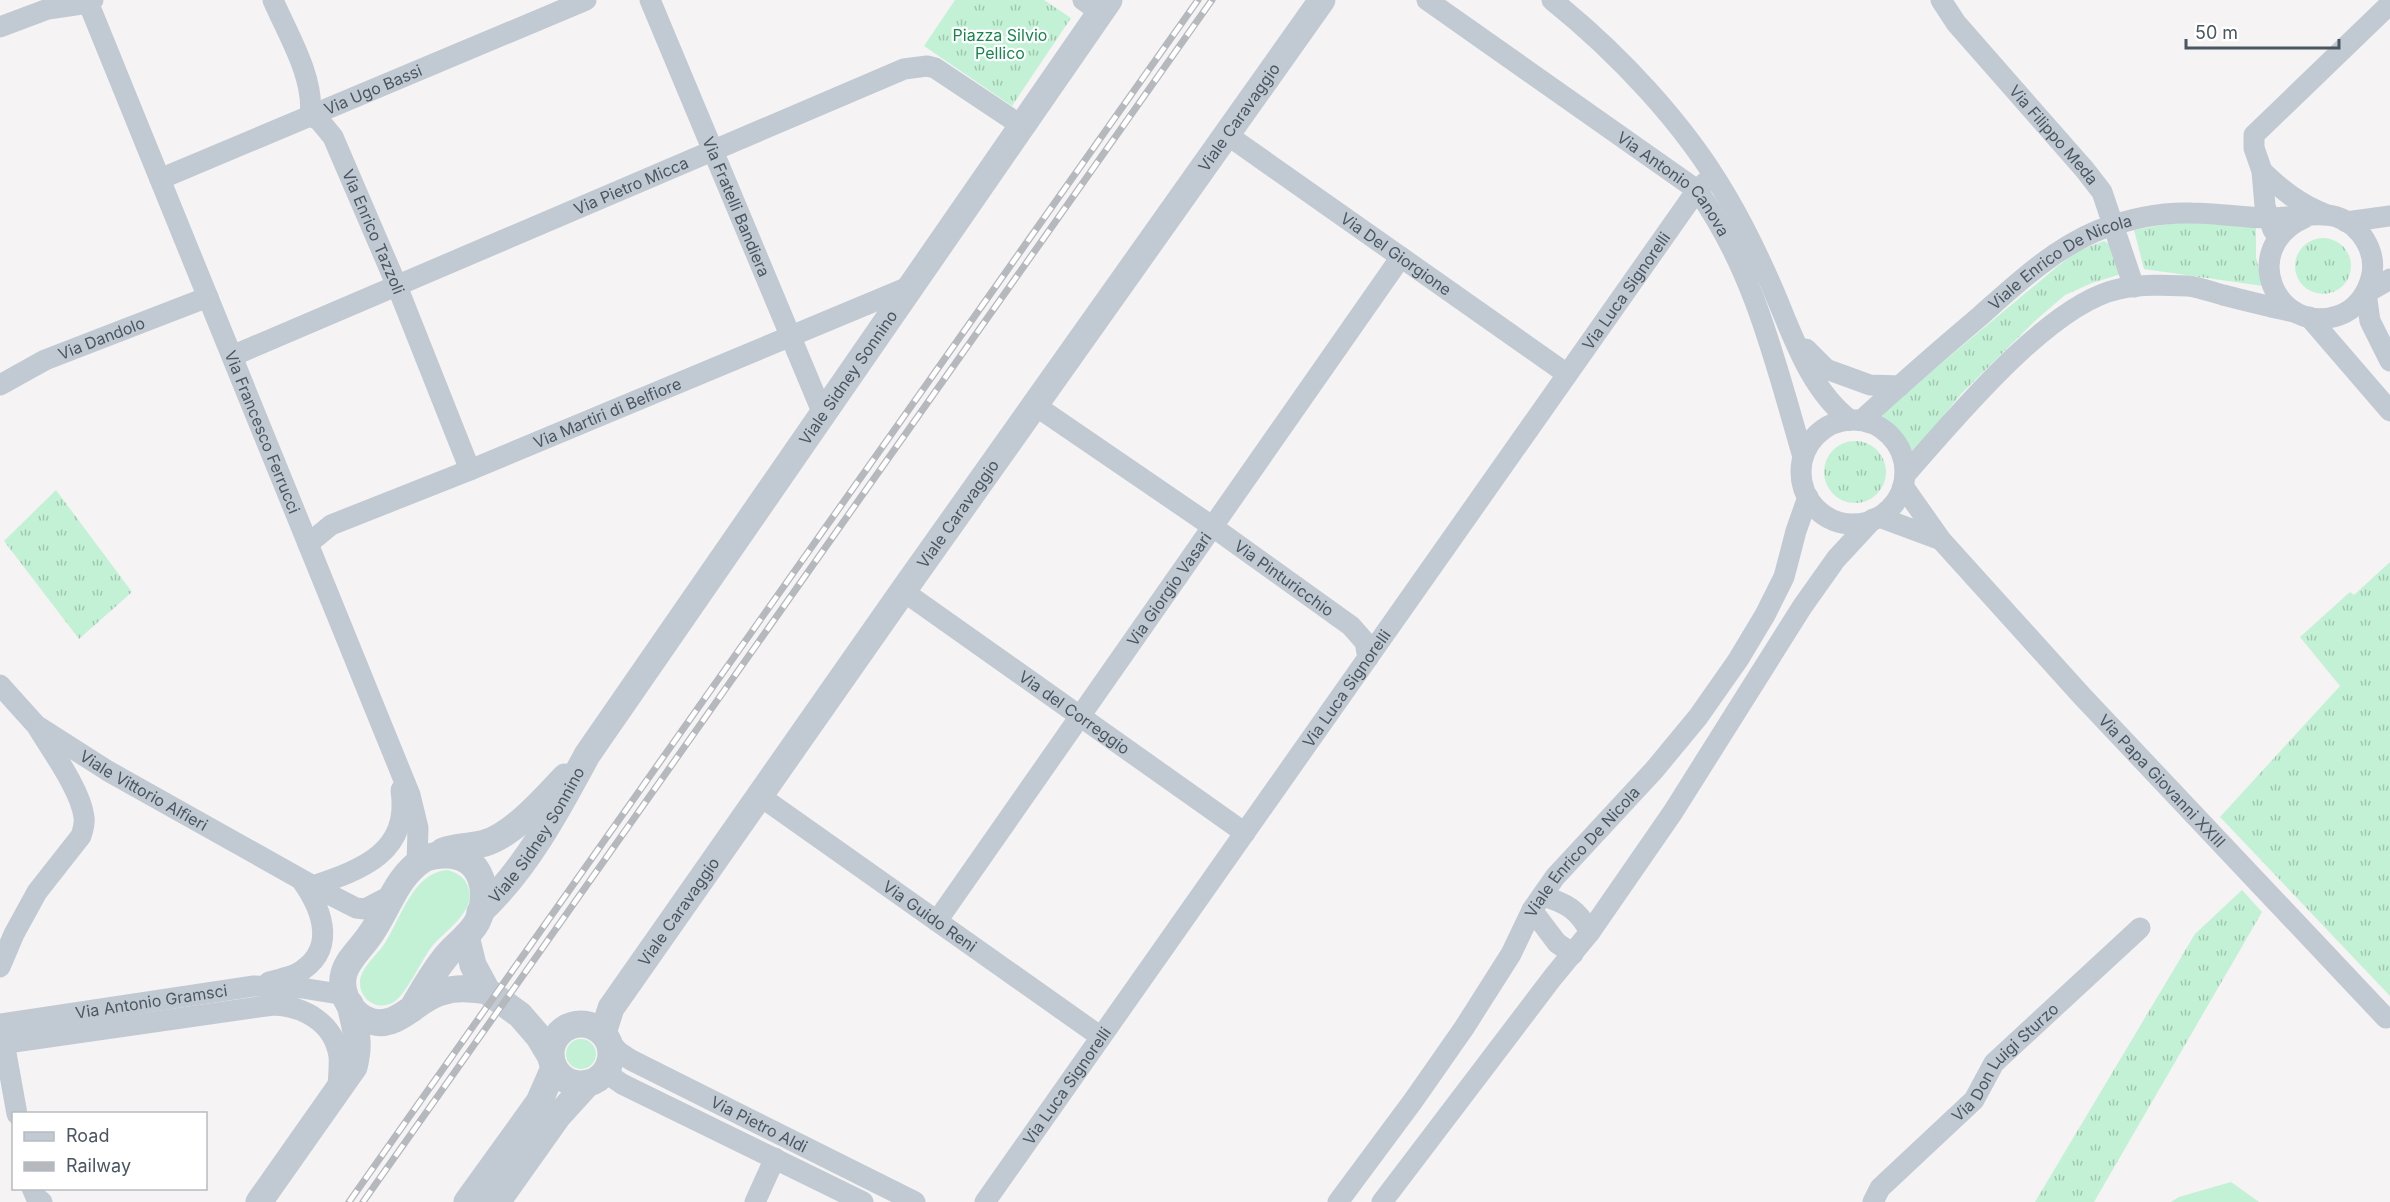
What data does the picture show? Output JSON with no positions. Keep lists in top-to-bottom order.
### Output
{
  "streets": {
    "street": [
      "Via Ugo Bassi",
      "Viale Caravaggio",
      "Via Filippo Meda",
      "Via Pietro Micca",
      "Via Antonio Canova",
      "Via Fratelli Bandiera",
      "Via Enrico Tazzoli",
      "Via Del Giorgione",
      "Viale Enrico De Nicola",
      "Via Luca Signorelli",
      "Via Dandolo",
      "Viale Sidney Sonnino",
      "Via Martiri di Belfiore",
      "Via Francesco Ferrucci",
      "Via Pinturicchio",
      "Via Giorgio Vasari",
      "Via del Correggio",
      "Via Papa Giovanni XXIII",
      "Viale Vittorio Alfieri",
      "Via Guido Reni",
      "Via Antonio Gramsci",
      "Via Don Luigi Sturzo",
      "Via Pietro Aldi"
    ]
  },
  "crossings": [
    ["Via Ugo Bassi", "Via Enrico Tazzoli"],
    ["Via Ugo Bassi", "Via Francesco Ferrucci"],
    ["Viale Caravaggio", "Via Del Giorgione"],
    ["Viale Caravaggio", "Via Pinturicchio"],
    ["Viale Caravaggio", "Via del Correggio"],
    ["Viale Caravaggio", "Via Guido Reni"],
    ["Viale Caravaggio", "Via Pietro Aldi"],
    ["Via Filippo Meda", "Viale Enrico De Nicola"],
    ["Via Pietro Micca", "Via Fratelli Bandiera"],
    ["Via Pietro Micca", "Via Enrico Tazzoli"],
    ["Via Pietro Micca", "Viale Sidney Sonnino"],
    ["Via Pietro Micca", "Via Francesco Ferrucci"],
    ["Via Antonio Canova", "Viale Enrico De Nicola"],
    ["Via Antonio Canova", "Via Luca Signorelli"],
    ["Via Antonio Canova", "Via Papa Giovanni XXIII"],
    ["Via Fratelli Bandiera", "Viale Sidney Sonnino"],
    ["Via Fratelli Bandiera", "Via Martiri di Belfiore"],
    ["Via Enrico Tazzoli", "Via Martiri di Belfiore"],
    ["Via Del Giorgione", "Via Luca Signorelli"],
    ["Via Del Giorgione", "Via Giorgio Vasari"],
    ["Viale Enrico De Nicola", "Via Papa Giovanni XXIII"],
    ["Via Luca Signorelli", "Via Pinturicchio"],
    ["Via Luca Signorelli", "Via del Correggio"],
    ["Via Luca Signorelli", "Via Guido Reni"],
    ["Via Dandolo", "Via Francesco Ferrucci"],
    ["Viale Sidney Sonnino", "Via Martiri di Belfiore"],
    ["Viale Sidney Sonnino", "Via Francesco Ferrucci"],
    ["Via Martiri di Belfiore", "Via Francesco Ferrucci"],
    ["Via Pinturicchio", "Via Giorgio Vasari"],
    ["Via Giorgio Vasari", "Via del Correggio"],
    ["Via Giorgio Vasari", "Via Guido Reni"]
  ],
  "parks": ["Piazza Silvio Pellico"],
  "legend": ["Road", "Railway"],
  "scale_bar": "50 m"
}
